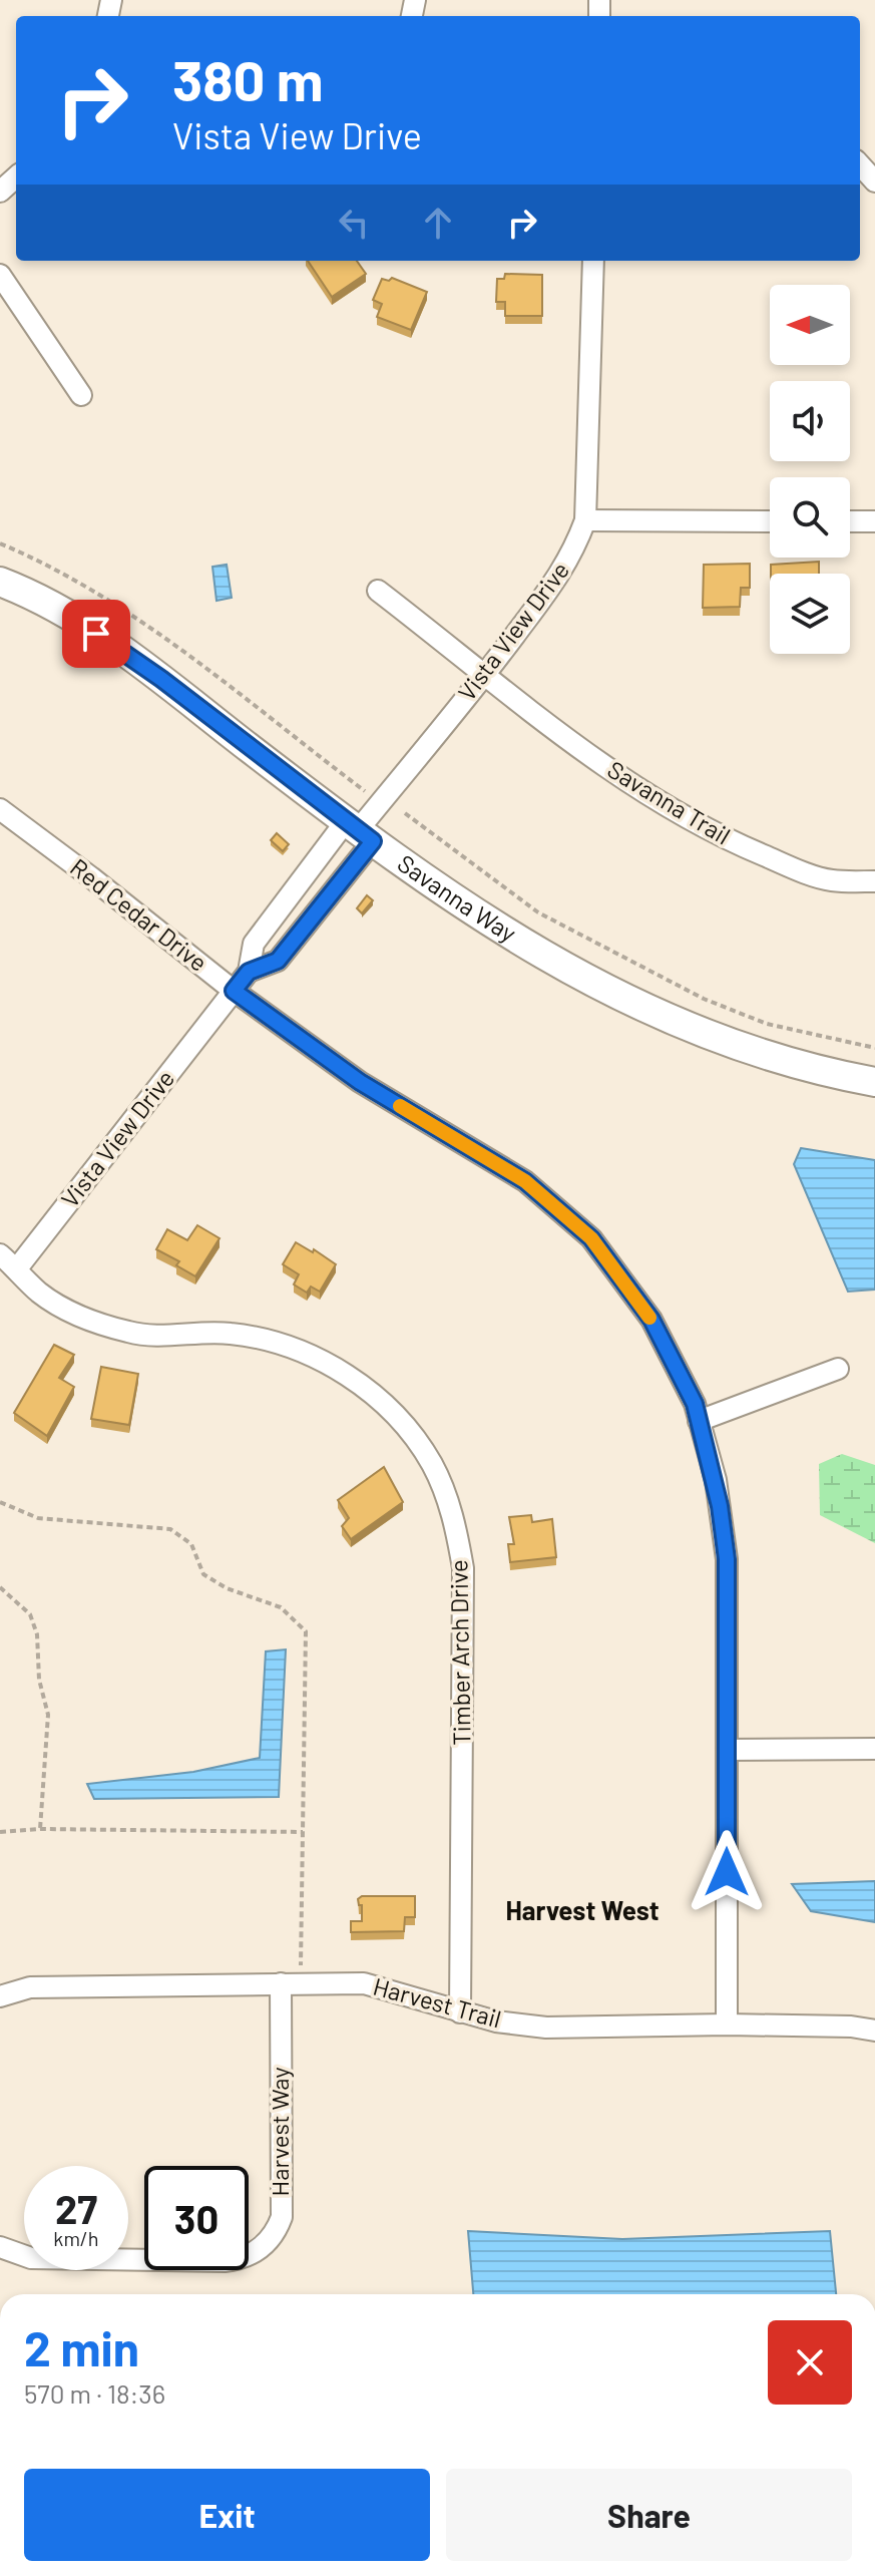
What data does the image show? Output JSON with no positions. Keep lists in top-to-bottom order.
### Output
{
  "streets": {
    "street": [
      "Vista View Drive",
      "Savanna Trail",
      "Savanna Way",
      "Red Cedar Drive",
      "Timber Arch Drive",
      "Harvest Trail",
      "Harvest Way"
    ]
  },
  "crossings": [
    ["Vista View Drive", "Savanna Trail"],
    ["Vista View Drive", "Savanna Way"],
    ["Vista View Drive", "Red Cedar Drive"],
    ["Vista View Drive", "Timber Arch Drive"],
    ["Red Cedar Drive", "Harvest Trail"],
    ["Timber Arch Drive", "Harvest Trail"],
    ["Harvest Trail", "Harvest Way"]
  ],
  "districts": ["Harvest West"],
  "north": "left",
  "page": {
    "turn": ["380 m", "Vista View Drive"],
    "speed": "27 km/h",
    "limit": "30",
    "heading": ["2 min", "570 m · 18:36"],
    "buttons": ["Exit", "Share"]
  }
}
